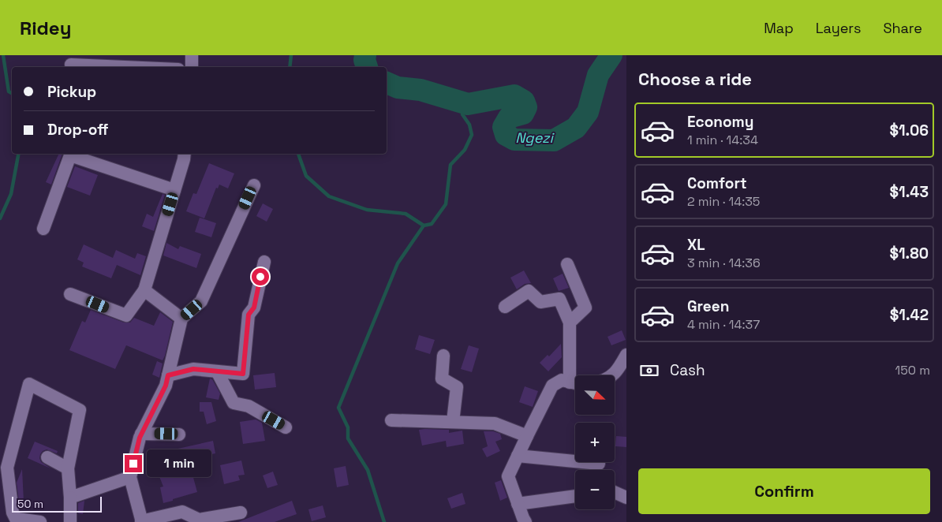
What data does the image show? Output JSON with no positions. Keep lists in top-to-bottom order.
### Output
{
  "water": ["Ngezi"],
  "scale_bar": "50 m",
  "north": "bottom right",
  "page": {
    "header": "Ridey",
    "nav": ["Map", "Layers", "Share"],
    "heading": "Choose a ride",
    "banner": ["Pickup", "Drop-off"],
    "list": [
      {
        "name": "Economy",
        "note": "1 min · 14:34",
        "value": "$1.06"
      },
      {
        "name": "Comfort",
        "note": "2 min · 14:35",
        "value": "$1.43"
      },
      {
        "name": "XL",
        "note": "3 min · 14:36",
        "value": "$1.80"
      },
      {
        "name": "Green",
        "note": "4 min · 14:37",
        "value": "$1.42"
      }
    ],
    "pay": ["Cash", "150 m"],
    "map_buttons": ["+", "−"],
    "bubble": "1 min",
    "buttons": "Confirm",
    "scale": "50 m"
  }
}
